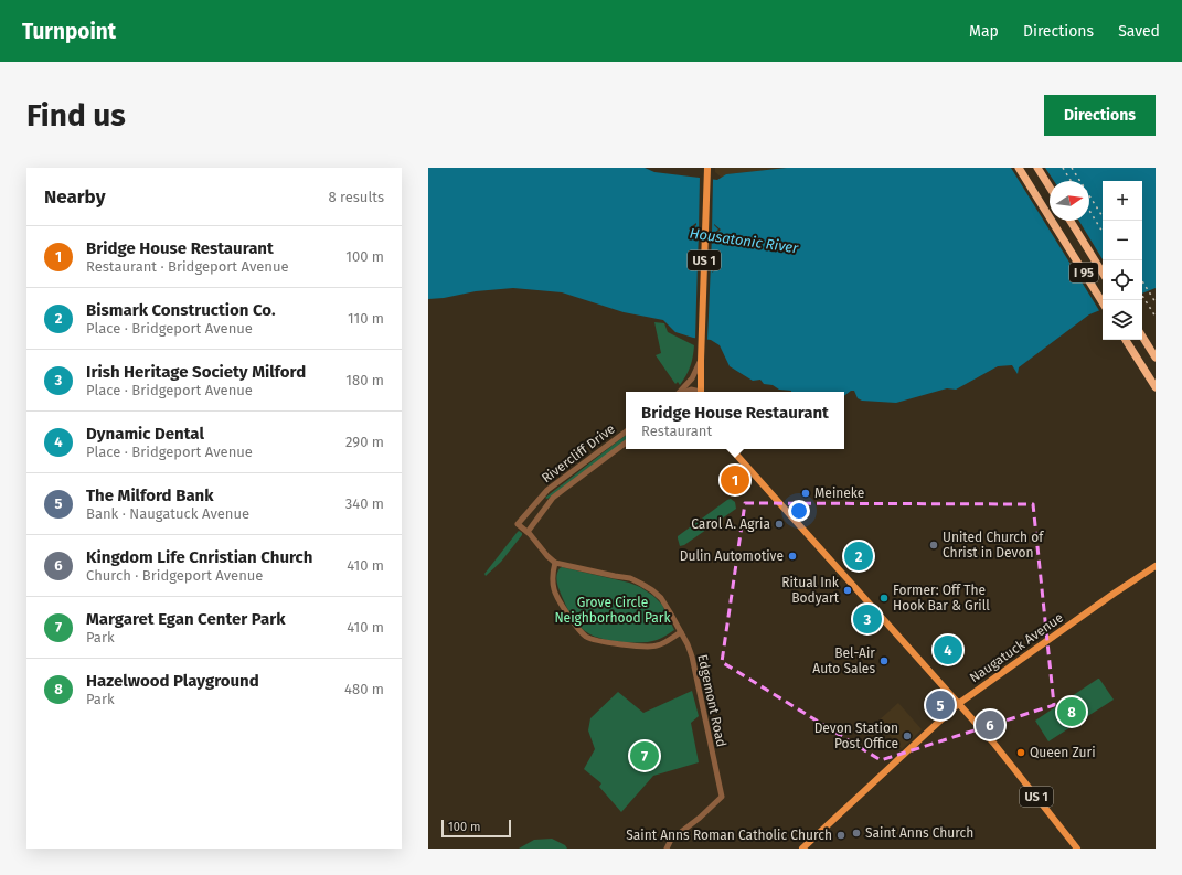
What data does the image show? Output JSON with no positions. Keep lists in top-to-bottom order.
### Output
{
  "streets": {
    "highway": ["I 95"],
    "main road": ["US 1", "Naugatuck Avenue"],
    "street": ["Rivercliff Drive", "Edgemont Road"]
  },
  "crossings": [
    ["US 1", "Naugatuck Avenue"]
  ],
  "water": ["Housatonic River"],
  "parks": ["Grove Circle Neighborhood Park"],
  "places": [
    "Meineke",
    "Carol A. Agria",
    "United Church of Christ in Devon",
    "Dulin Automotive",
    "Ritual Ink Bodyart",
    "Former: Off The Hook Bar & Grill",
    "Bel-Air Auto Sales",
    "Devon Station Post Office",
    "Queen Zuri",
    "Saint Anns Church",
    "Saint Anns Roman Catholic Church"
  ],
  "scale_bar": "100 m",
  "north": "right",
  "page": {
    "header": "Turnpoint",
    "nav": ["Map", "Directions", "Saved"],
    "buttons": "Directions",
    "title": "Find us",
    "heading": ["Nearby", "8 results"],
    "map_buttons": ["+", "−"],
    "list": [
      {
        "mark": "1",
        "name": "Bridge House Restaurant",
        "note": "Restaurant · Bridgeport Avenue",
        "value": "100 m"
      },
      {
        "mark": "2",
        "name": "Bismark Construction Co.",
        "note": "Place · Bridgeport Avenue",
        "value": "110 m"
      },
      {
        "mark": "3",
        "name": "Irish Heritage Society Milford",
        "note": "Place · Bridgeport Avenue",
        "value": "180 m"
      },
      {
        "mark": "4",
        "name": "Dynamic Dental",
        "note": "Place · Bridgeport Avenue",
        "value": "290 m"
      },
      {
        "mark": "5",
        "name": "The Milford Bank",
        "note": "Bank · Naugatuck Avenue",
        "value": "340 m"
      },
      {
        "mark": "6",
        "name": "Kingdom Life Cnristian Church",
        "note": "Church · Bridgeport Avenue",
        "value": "410 m"
      },
      {
        "mark": "7",
        "name": "Margaret Egan Center Park",
        "note": "Park",
        "value": "410 m"
      },
      {
        "mark": "8",
        "name": "Hazelwood Playground",
        "note": "Park",
        "value": "480 m"
      }
    ],
    "popup": ["Bridge House Restaurant", "Restaurant"],
    "pins": [
      "1",
      "2",
      "3",
      "4",
      "5",
      "8",
      "6",
      "7"
    ],
    "scale": "100 m"
  }
}
